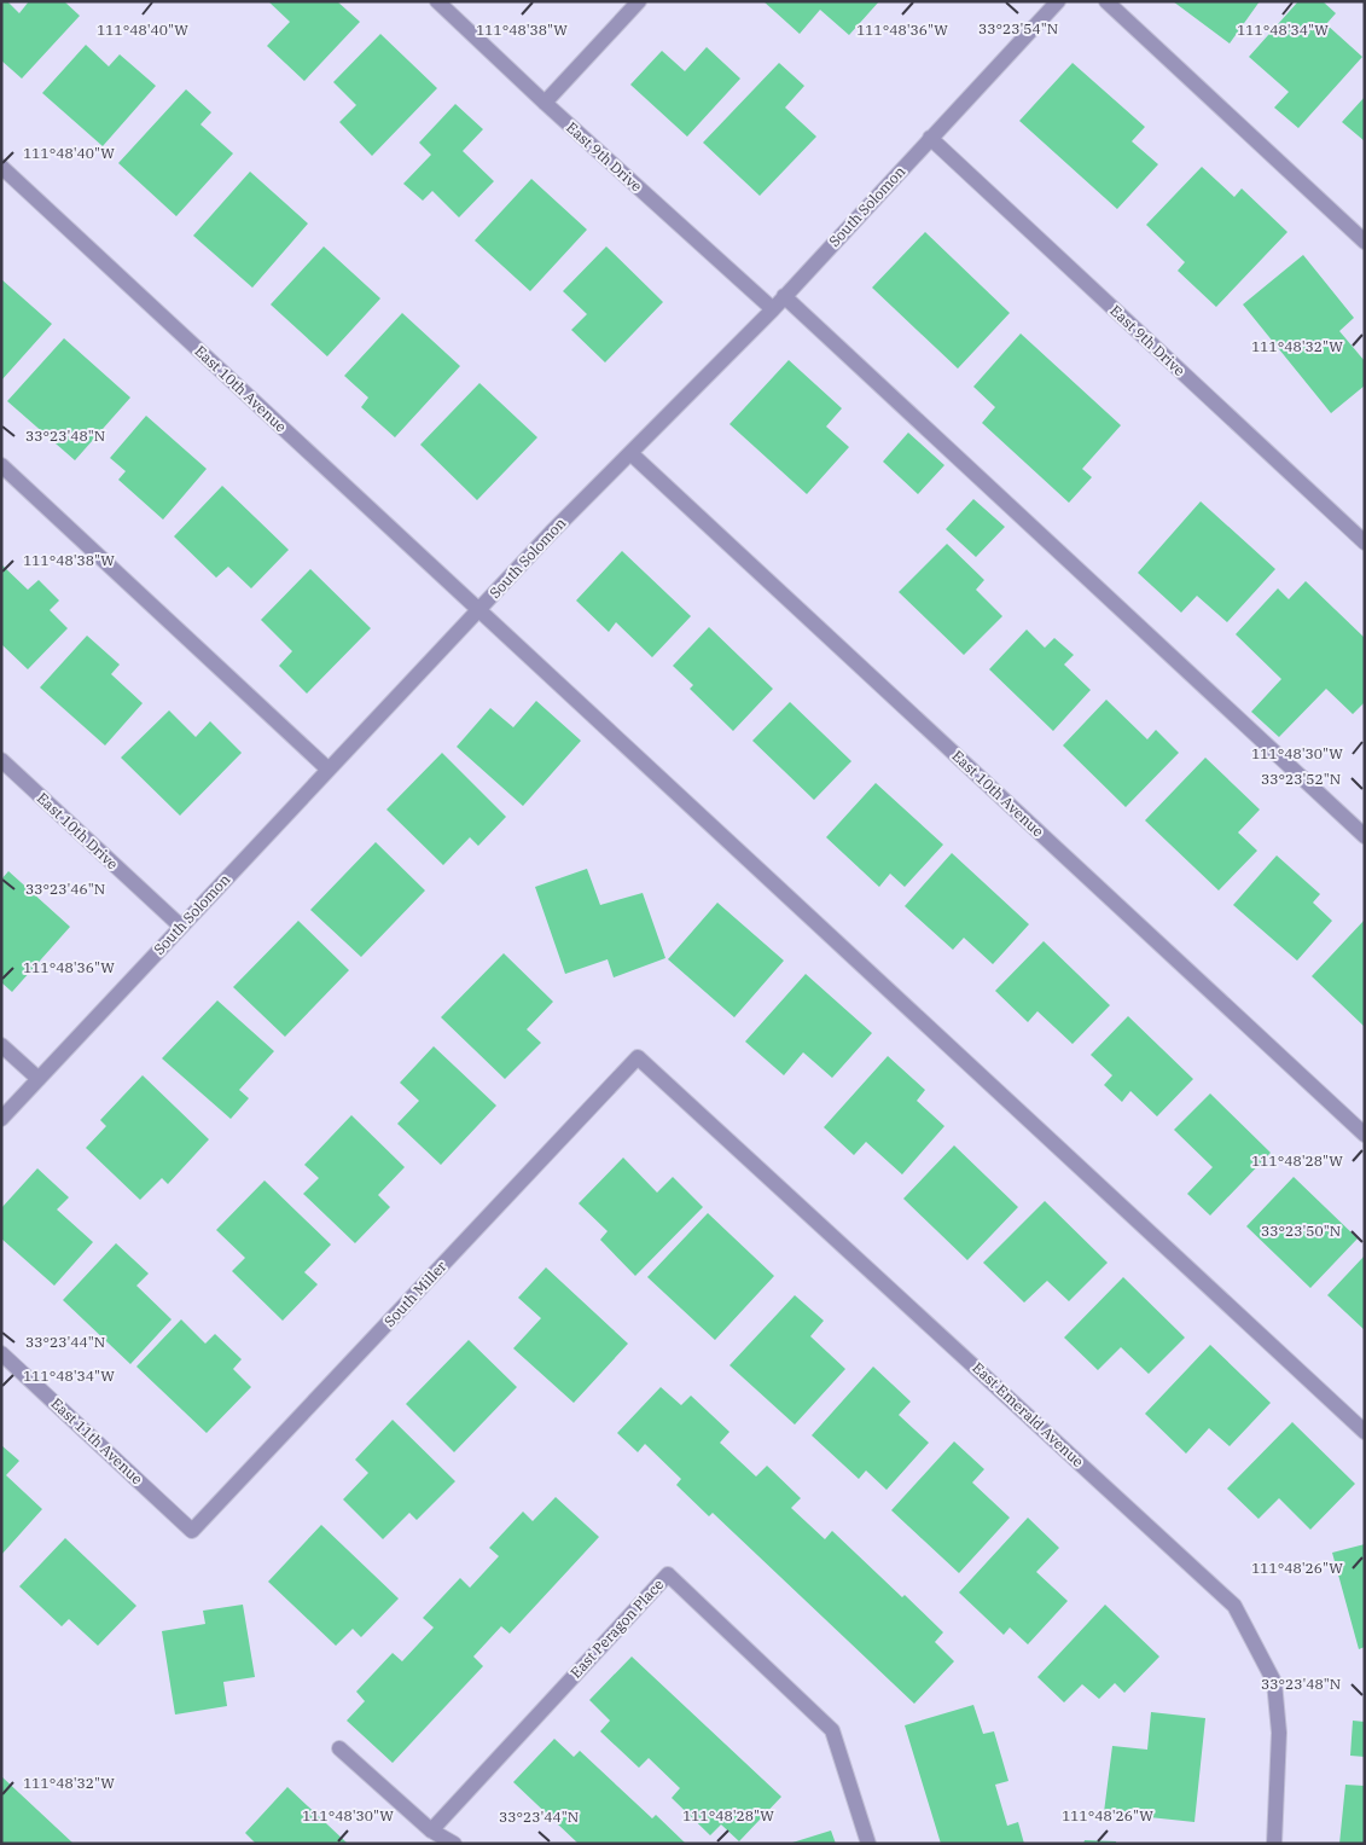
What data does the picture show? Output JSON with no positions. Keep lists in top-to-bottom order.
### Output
{
  "streets": {
    "street": [
      "East 9th Drive",
      "South Solomon",
      "East 10th Avenue",
      "East 10th Drive",
      "South Miller",
      "East Emerald Avenue",
      "East 11th Avenue",
      "East Peragon Place"
    ]
  },
  "crossings": [
    ["East 9th Drive", "South Solomon"],
    ["South Solomon", "East 10th Avenue"],
    ["South Solomon", "East 10th Drive"],
    ["South Miller", "East Emerald Avenue"],
    ["South Miller", "East 11th Avenue"]
  ],
  "coordinates": [
    "33°23'54\"N",
    "111°48'40\"W",
    "111°48'38\"W",
    "111°48'36\"W",
    "111°48'34\"W",
    "111°48'32\"W",
    "33°23'48\"N",
    "111°48'30\"W",
    "33°23'52\"N",
    "33°23'46\"N",
    "111°48'28\"W",
    "33°23'50\"N",
    "33°23'44\"N",
    "111°48'26\"W"
  ]
}
